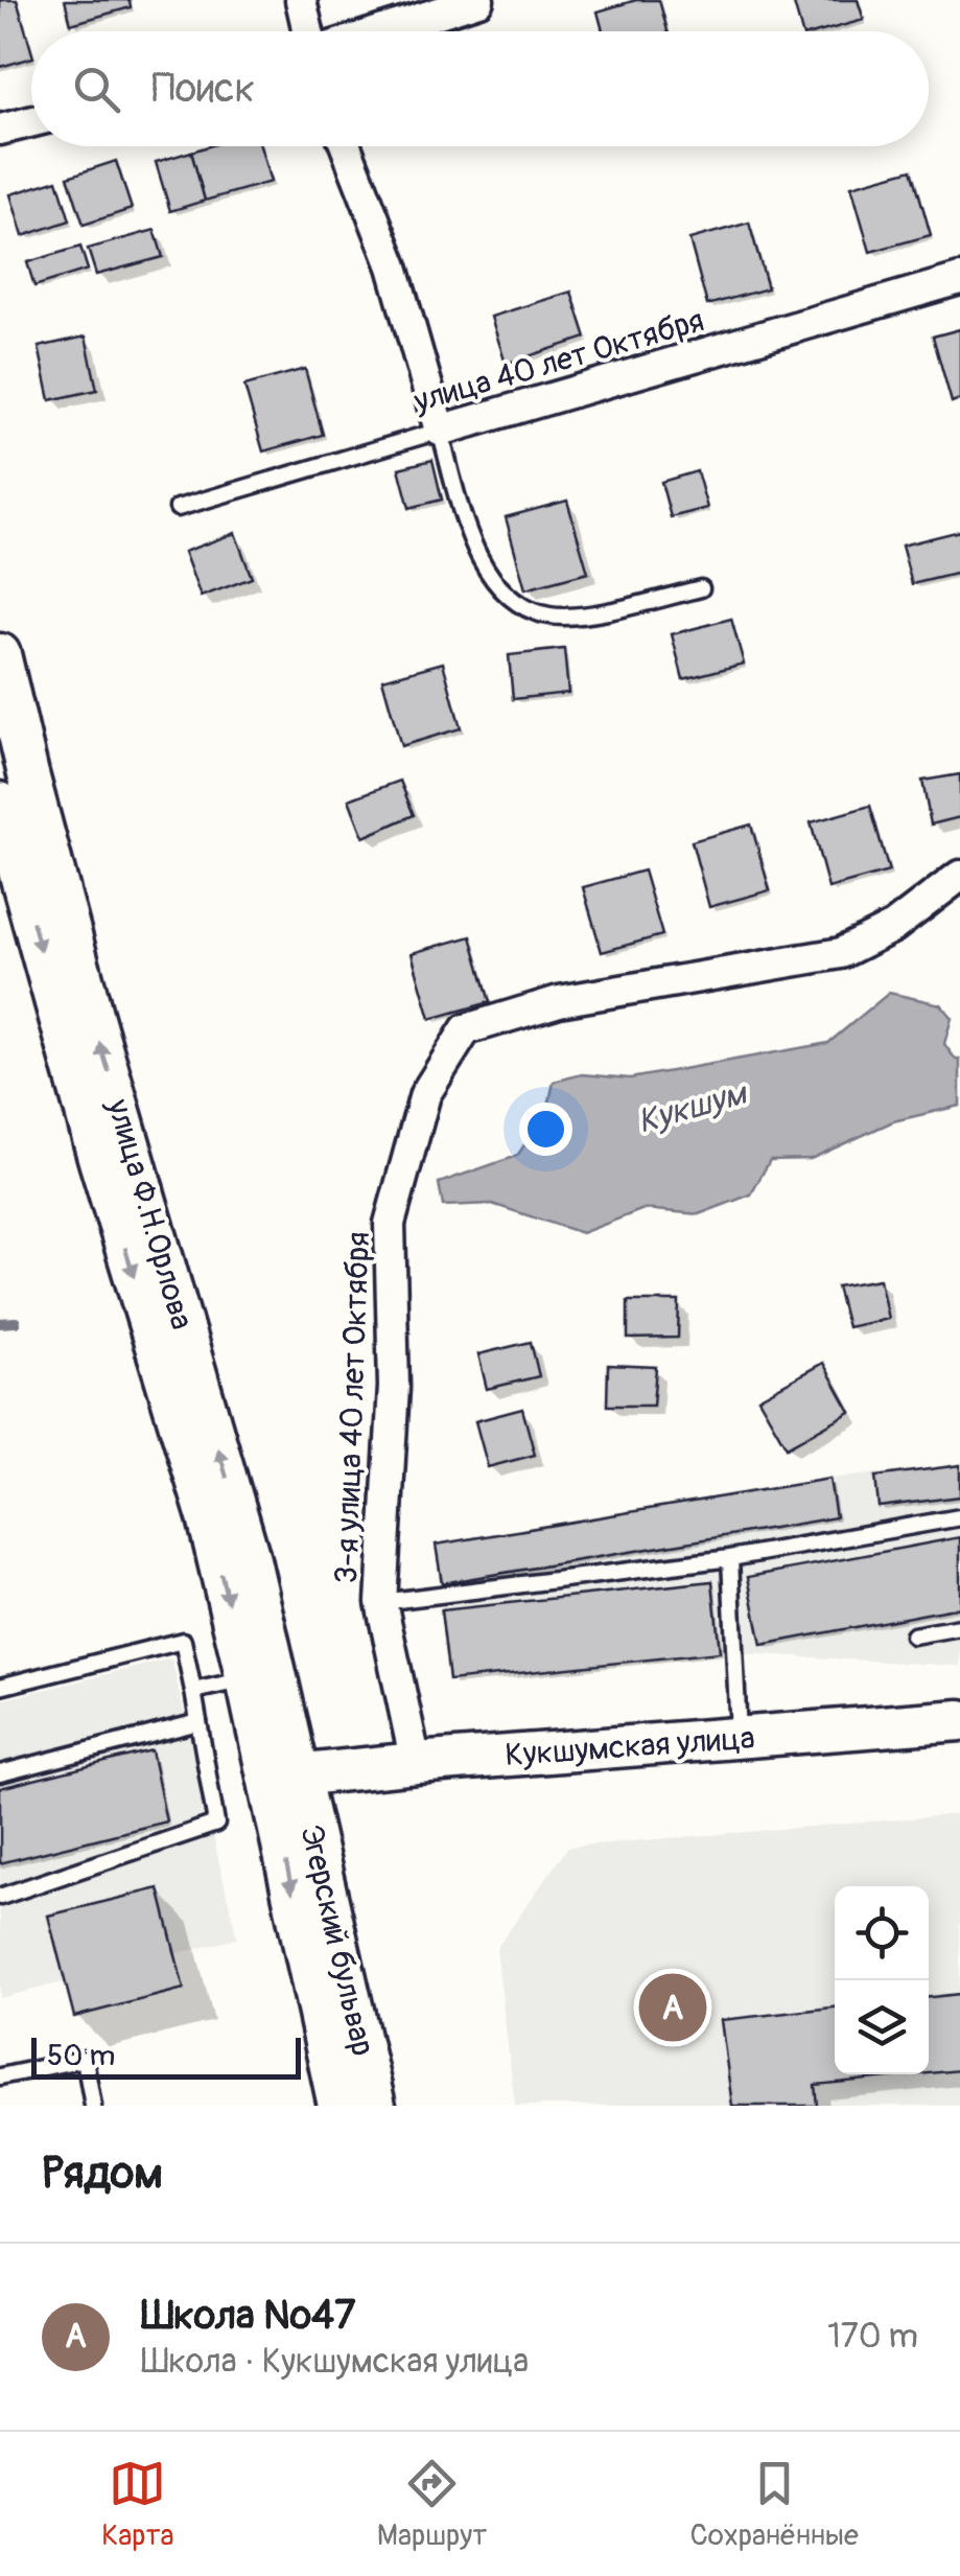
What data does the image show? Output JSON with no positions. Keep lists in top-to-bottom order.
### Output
{
  "streets": {
    "main road": ["улица Ф.Н.Орлова", "Кукшумская улица", "Эгерский бульвар"],
    "street": ["улица 40 лет Октября", "3-я улица 40 лет Октября"]
  },
  "crossings": [
    ["улица Ф.Н.Орлова", "Кукшумская улица"],
    ["улица Ф.Н.Орлова", "Эгерский бульвар"],
    ["3-я улица 40 лет Октября", "Кукшумская улица"],
    ["Кукшумская улица", "Эгерский бульвар"]
  ],
  "water": ["Кукшум"],
  "scale_bar": "50 m",
  "page": {
    "search": "Поиск",
    "pins": "A",
    "scale": "50 m",
    "heading": "Рядом",
    "list": [
      {
        "mark": "A",
        "name": "Школа №47",
        "note": "Школа · Кукшумская улица",
        "value": "170 m"
      }
    ],
    "nav": ["Карта", "Маршрут", "Сохранённые"]
  }
}
